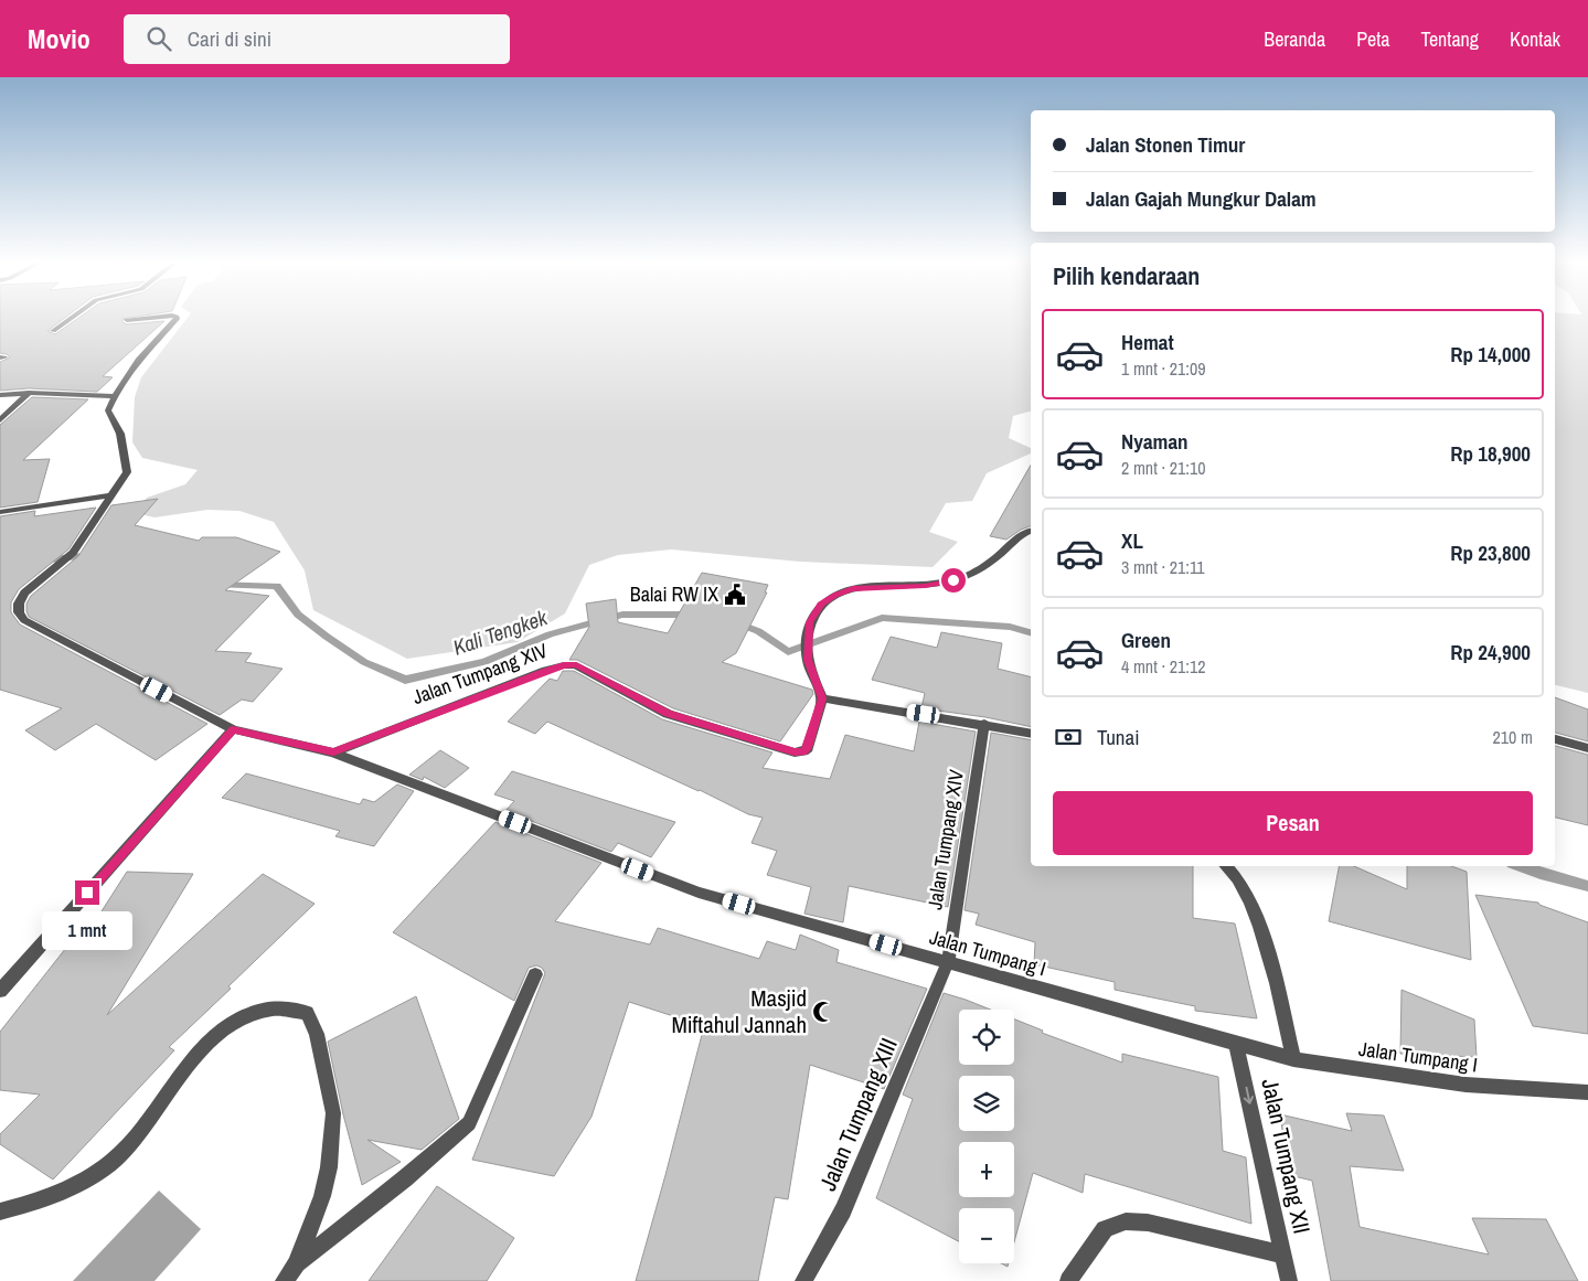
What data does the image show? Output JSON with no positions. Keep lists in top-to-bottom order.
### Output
{
  "streets": {
    "street": [
      "Jalan Tumpang XIV",
      "Jalan Tumpang I",
      "Jalan Tumpang XIII",
      "Jalan Tumpang XII"
    ]
  },
  "crossings": [
    ["Jalan Tumpang XIV", "Jalan Tumpang I"],
    ["Jalan Tumpang XIV", "Jalan Tumpang XIII"],
    ["Jalan Tumpang I", "Jalan Tumpang XIII"],
    ["Jalan Tumpang I", "Jalan Tumpang XII"]
  ],
  "one_way": ["Jalan Tumpang XII"],
  "water": ["Kali Tengkek"],
  "places": {
    "public building": ["Balai RW IX"],
    "mosque": ["Masjid Miftahul Jannah"]
  },
  "page": {
    "header": "Movio",
    "search": "Cari di sini",
    "nav": [
      "Beranda",
      "Peta",
      "Tentang",
      "Kontak"
    ],
    "banner": ["Jalan Stonen Timur", "Jalan Gajah Mungkur Dalam"],
    "heading": "Pilih kendaraan",
    "list": [
      {
        "name": "Hemat",
        "note": "1 mnt · 21:09",
        "value": "Rp 14,000"
      },
      {
        "name": "Nyaman",
        "note": "2 mnt · 21:10",
        "value": "Rp 18,900"
      },
      {
        "name": "XL",
        "note": "3 mnt · 21:11",
        "value": "Rp 23,800"
      },
      {
        "name": "Green",
        "note": "4 mnt · 21:12",
        "value": "Rp 24,900"
      }
    ],
    "pay": ["Tunai", "210 m"],
    "buttons": "Pesan",
    "bubble": "1 mnt",
    "map_buttons": ["+", "−"]
  }
}
